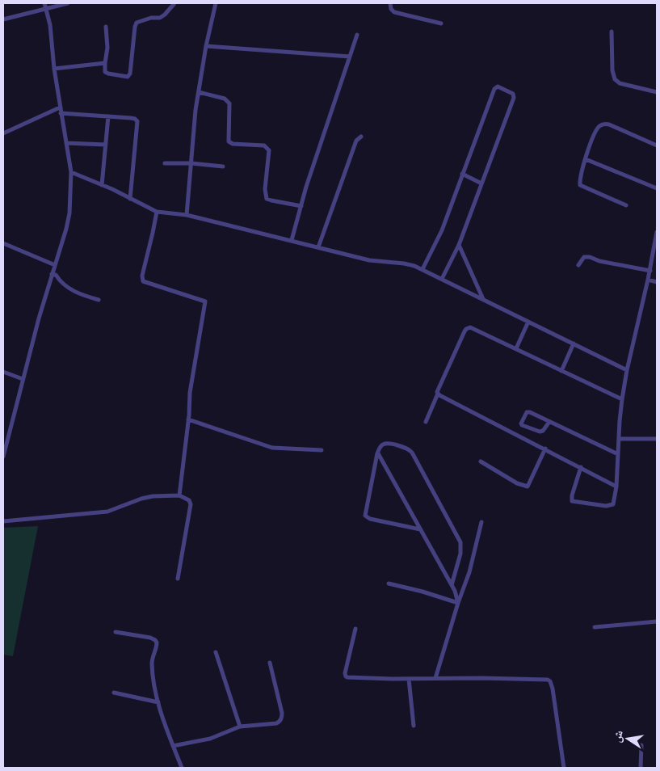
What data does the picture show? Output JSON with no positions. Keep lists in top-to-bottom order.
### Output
{
  "north": "left"
}
